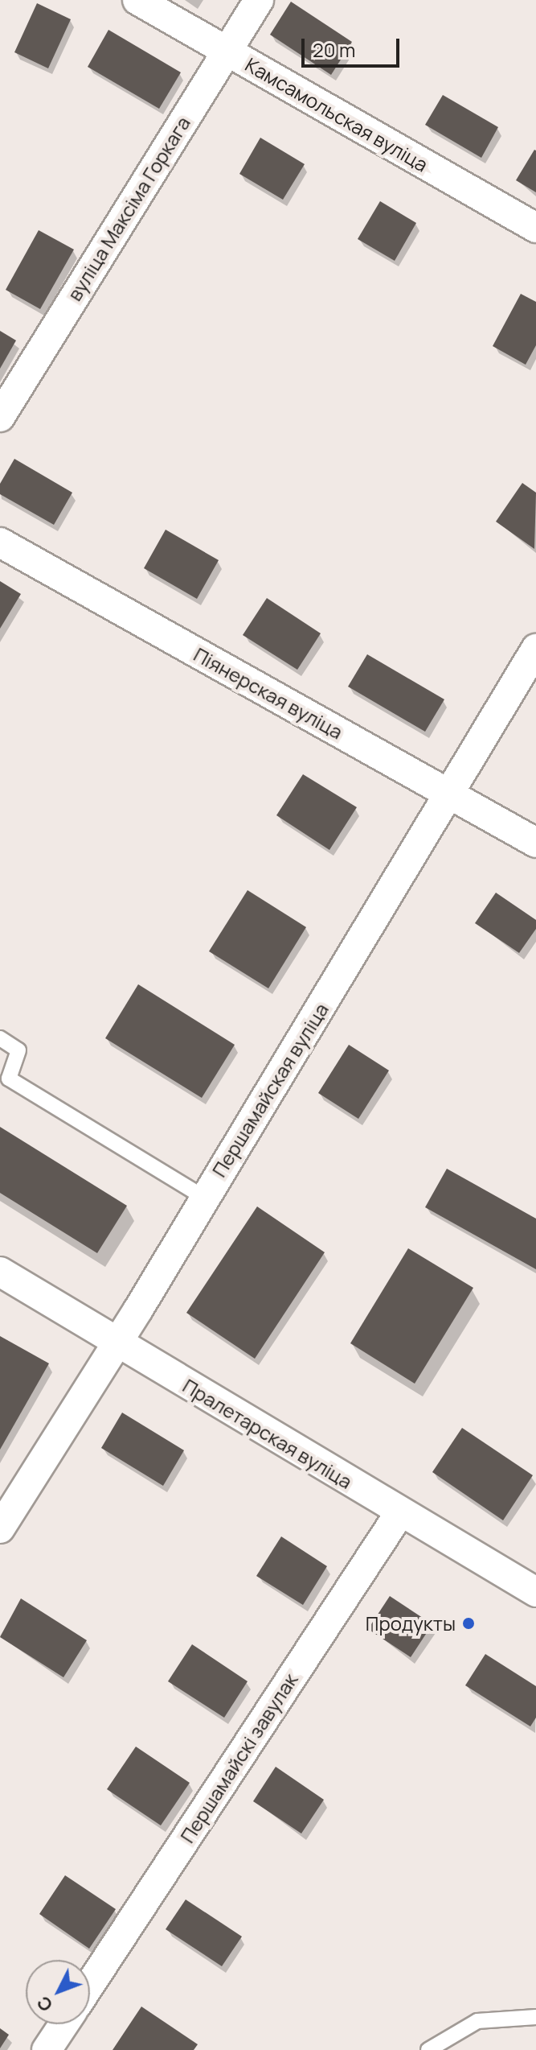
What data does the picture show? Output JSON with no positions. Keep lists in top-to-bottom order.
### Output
{
  "streets": {
    "street": [
      "Камсамольская вуліца",
      "вуліца Максіма Горкага",
      "Піянерская вуліца",
      "Першамайская вуліца",
      "Пралетарская вуліца",
      "Першамайскі завулак"
    ]
  },
  "crossings": [
    ["Камсамольская вуліца", "вуліца Максіма Горкага"],
    ["Піянерская вуліца", "Першамайская вуліца"],
    ["Першамайская вуліца", "Пралетарская вуліца"],
    ["Пралетарская вуліца", "Першамайскі завулак"]
  ],
  "places": ["Продукты"],
  "scale_bar": "20 m",
  "north": "bottom left"
}
